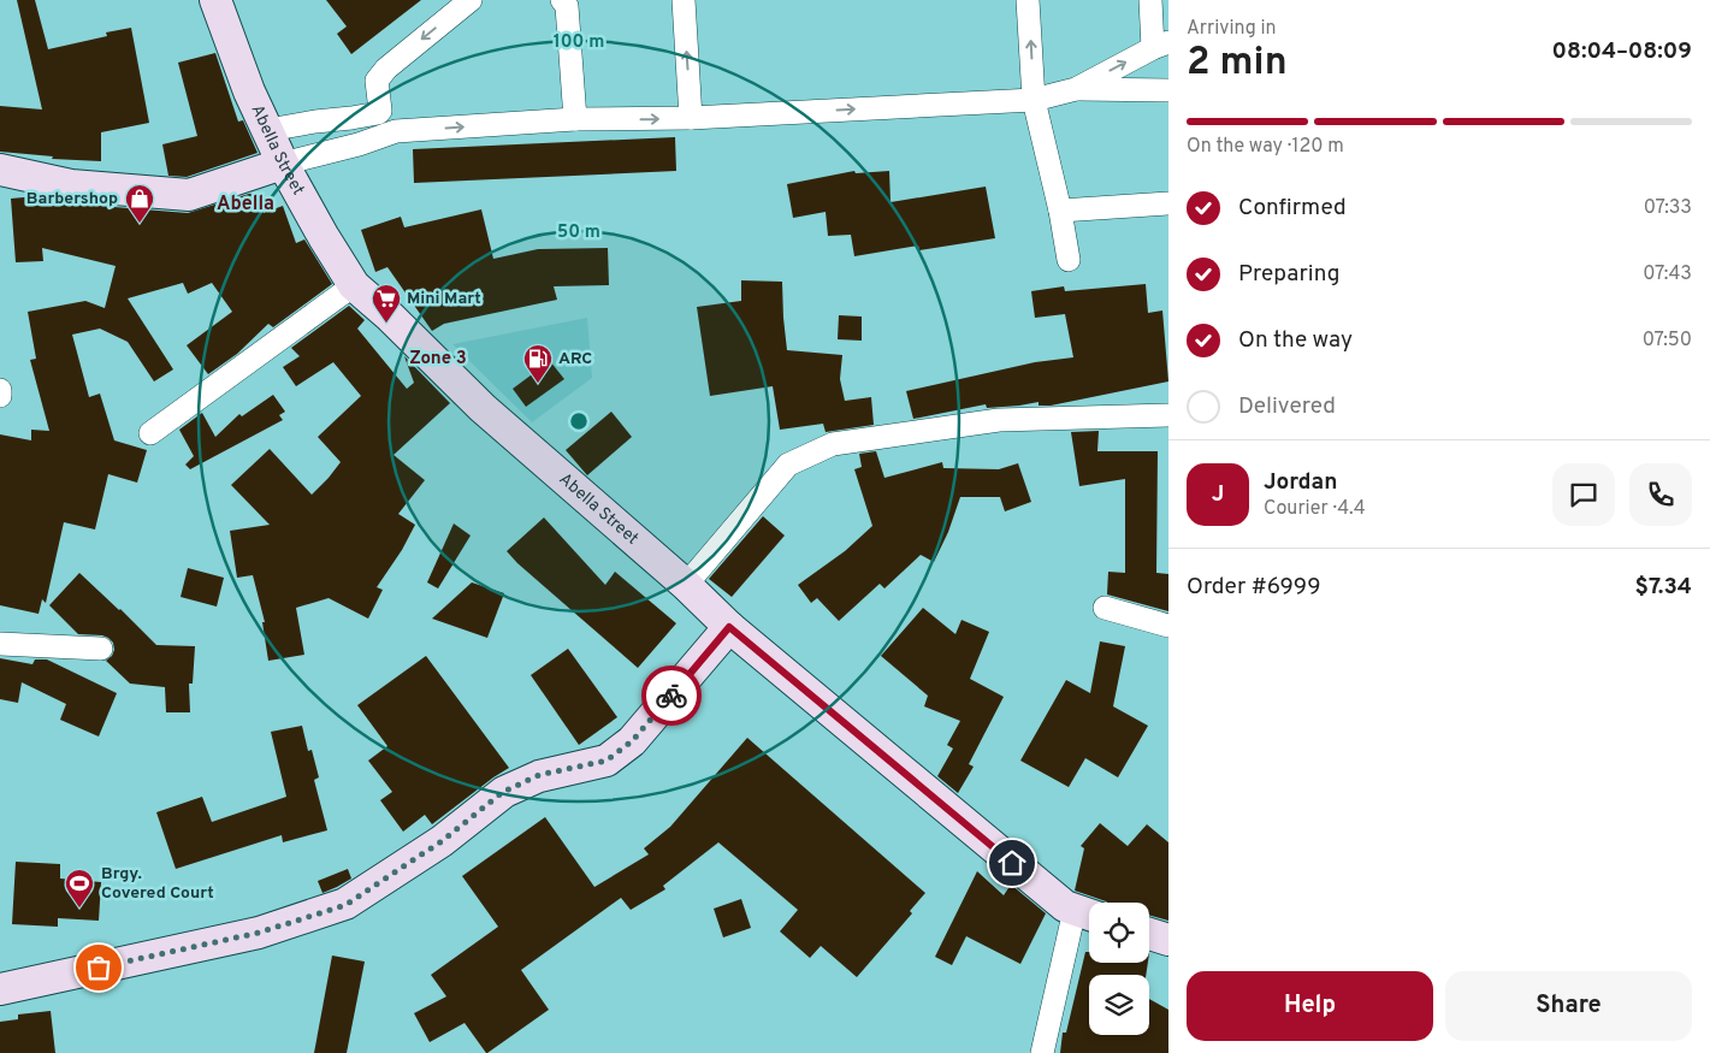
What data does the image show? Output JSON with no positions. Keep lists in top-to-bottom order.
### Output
{
  "streets": {
    "street": ["Abella Street"]
  },
  "districts": ["Abella", "Zone 3"],
  "places": {
    "shop": ["Barbershop"],
    "supermarket": ["Mini Mart"],
    "fuel station": ["ARC"],
    "sports": ["Brgy. Covered Court"]
  },
  "page": {
    "heading": ["2 min", "Arriving in", "08:04–08:09"],
    "panel": [
      "Jordan",
      "Courier · 4.4",
      "Order #6999",
      "$7.34"
    ],
    "bar": "On the way · 120 m",
    "list": [
      ["Confirmed", "07:33"],
      ["Preparing", "07:43"],
      ["On the way", "07:50"],
      "Delivered"
    ],
    "round": "J",
    "buttons": ["Help", "Share"]
  },
  "rings": ["100 m", "50 m"]
}
